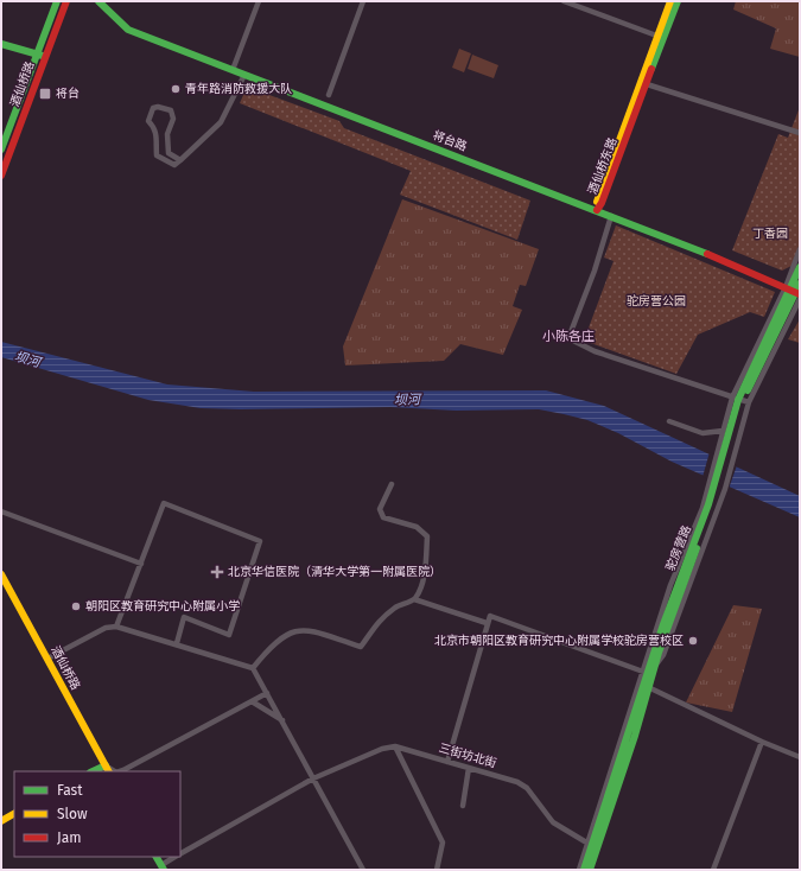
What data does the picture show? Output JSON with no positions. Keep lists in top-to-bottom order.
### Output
{
  "streets": {
    "street": [
      "酒仙桥路",
      "将台路",
      "酒仙桥东路",
      "驼房营路",
      "三街坊北街"
    ]
  },
  "crossings": [
    ["将台路", "酒仙桥东路"],
    ["将台路", "驼房营路"],
    ["驼房营路", "三街坊北街"]
  ],
  "districts": ["小陈各庄"],
  "water": ["坝河"],
  "parks": ["丁香园", "驼房营公园"],
  "places": {
    "other": ["青年路消防救援大队", "朝阳区教育研究中心附属小学", "北京市朝阳区教育研究中心附属学校驼房营校区"],
    "transit": ["将台"],
    "health": ["北京华信医院（清华大学第一附属医院）"]
  },
  "legend": ["Fast", "Slow", "Jam"]
}
